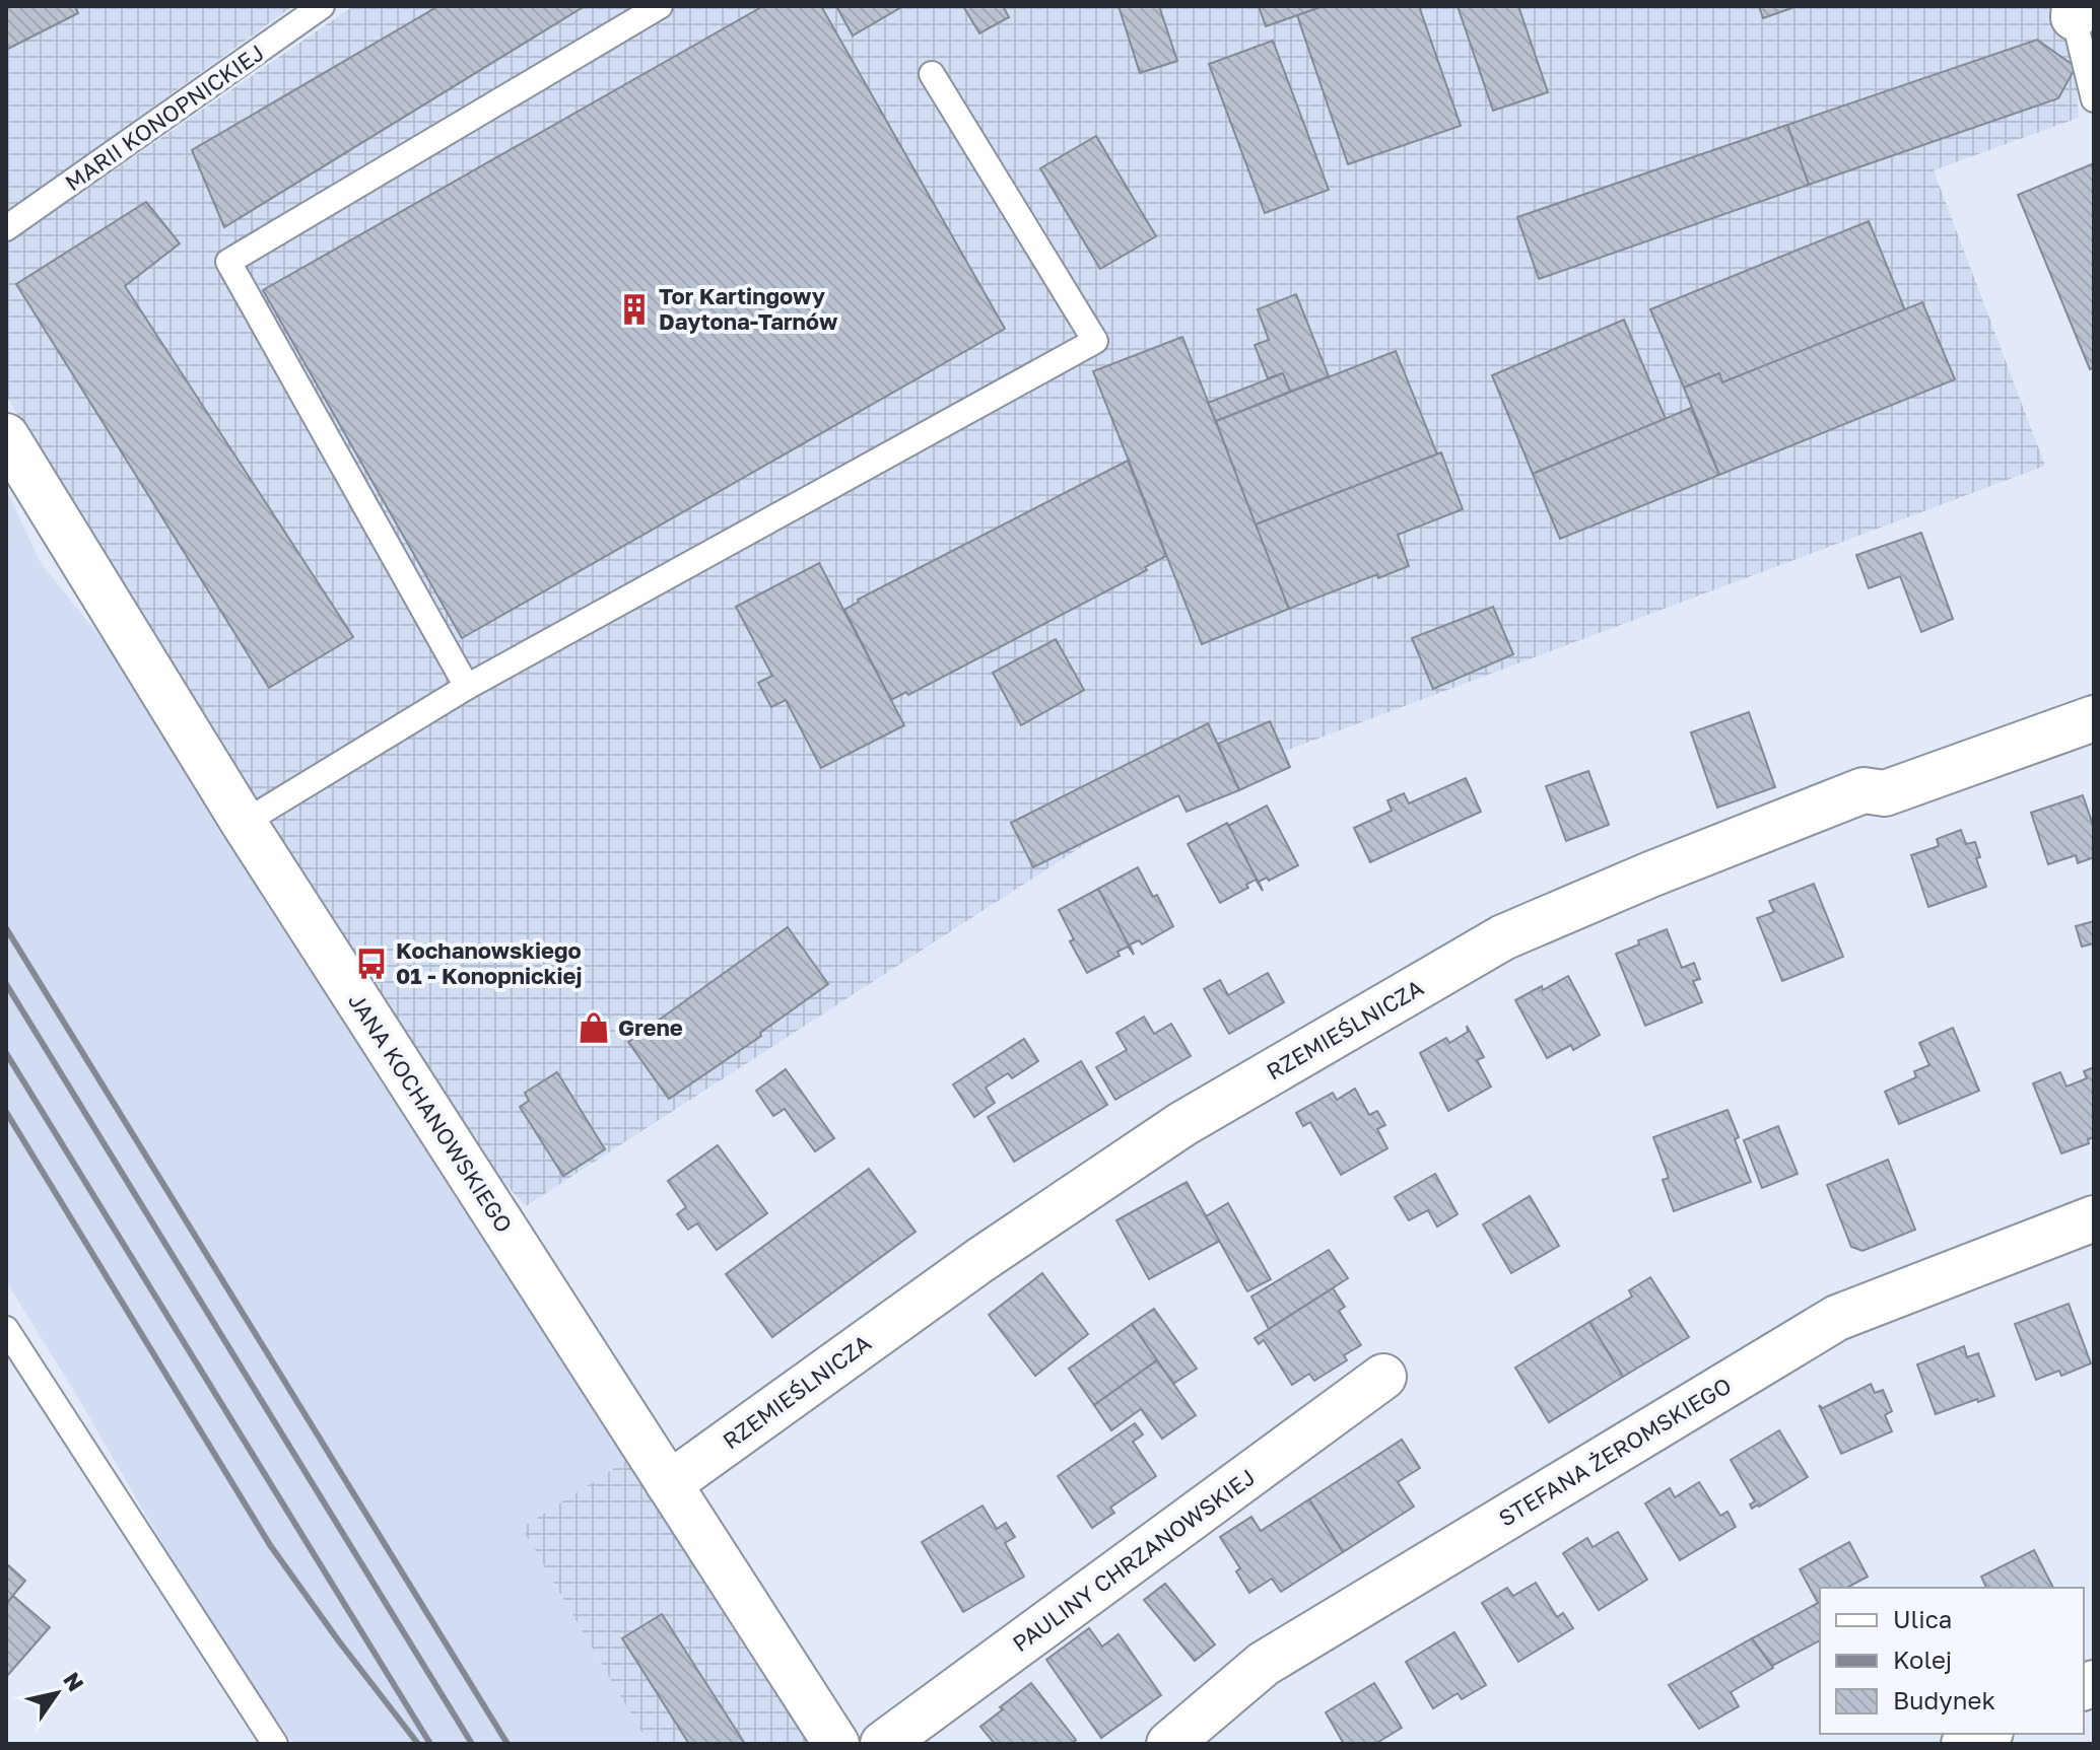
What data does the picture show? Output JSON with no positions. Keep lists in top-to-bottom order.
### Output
{
  "streets": {
    "street": [
      "RZEMIEŚLNICZA",
      "JANA KOCHANOWSKIEGO",
      "STEFANA ŻEROMSKIEGO",
      "PAULINY CHRZANOWSKIEJ"
    ],
    "lane": ["MARII KONOPNICKIEJ"]
  },
  "crossings": [
    ["RZEMIEŚLNICZA", "JANA KOCHANOWSKIEGO"]
  ],
  "places": {
    "building": ["Tor Kartingowy Daytona-Tarnów"],
    "bus stop": ["Kochanowskiego 01 - Konopnickiej"],
    "shop": ["Grene"]
  },
  "legend": ["Ulica", "Kolej", "Budynek"],
  "north": "top right"
}
